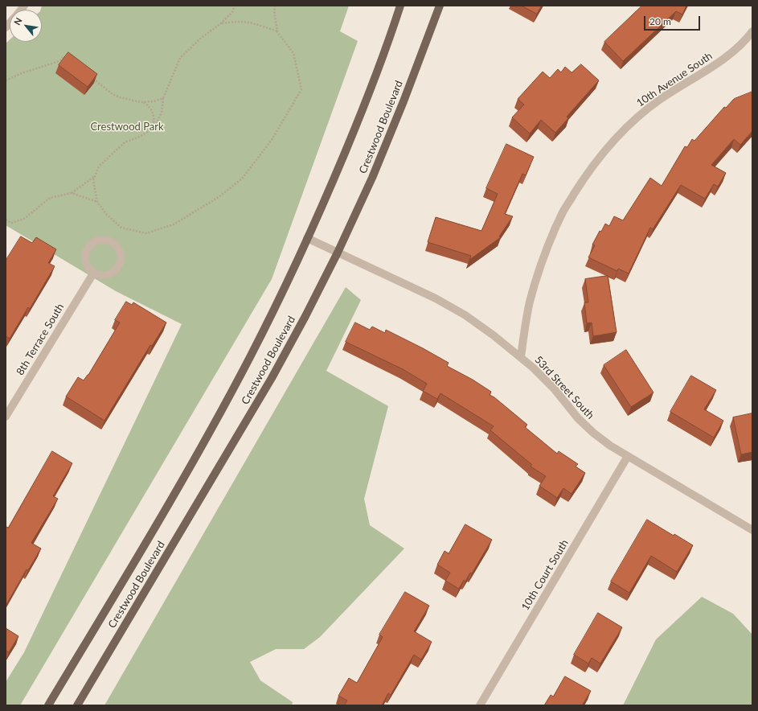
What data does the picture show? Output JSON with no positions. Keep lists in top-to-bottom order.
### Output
{
  "streets": {
    "main road": ["Crestwood Boulevard"],
    "street": [
      "10th Avenue South",
      "8th Terrace South",
      "53rd Street South",
      "10th Court South"
    ]
  },
  "crossings": [
    ["10th Avenue South", "53rd Street South"],
    ["Crestwood Boulevard", "53rd Street South"],
    ["53rd Street South", "10th Court South"]
  ],
  "parks": ["Crestwood Park"],
  "scale_bar": "20 m",
  "north": "top left"
}
